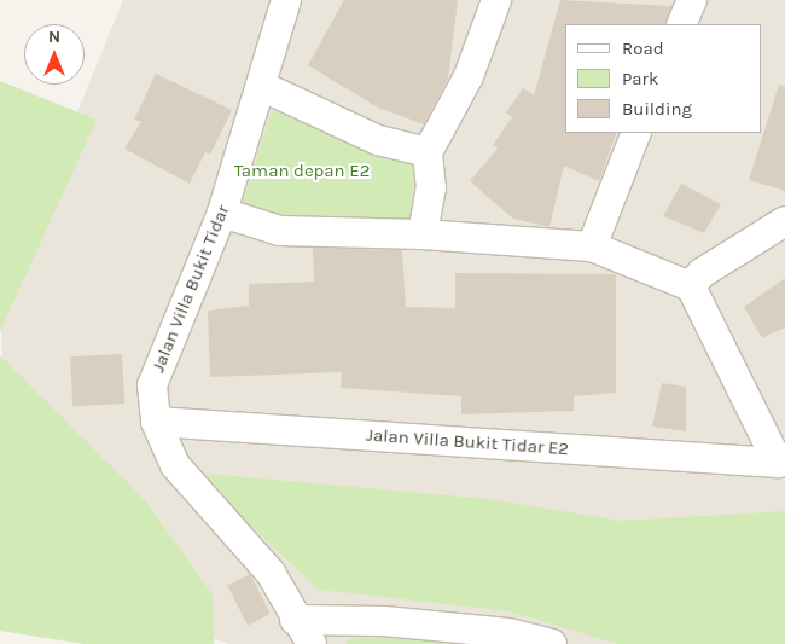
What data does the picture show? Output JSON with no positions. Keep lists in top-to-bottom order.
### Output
{
  "streets": {
    "street": ["Jalan Villa Bukit Tidar", "Jalan Villa Bukit Tidar E2"]
  },
  "crossings": [
    ["Jalan Villa Bukit Tidar", "Jalan Villa Bukit Tidar E2"]
  ],
  "parks": ["Taman depan E2"],
  "legend": ["Road", "Park", "Building"],
  "north": "top"
}
